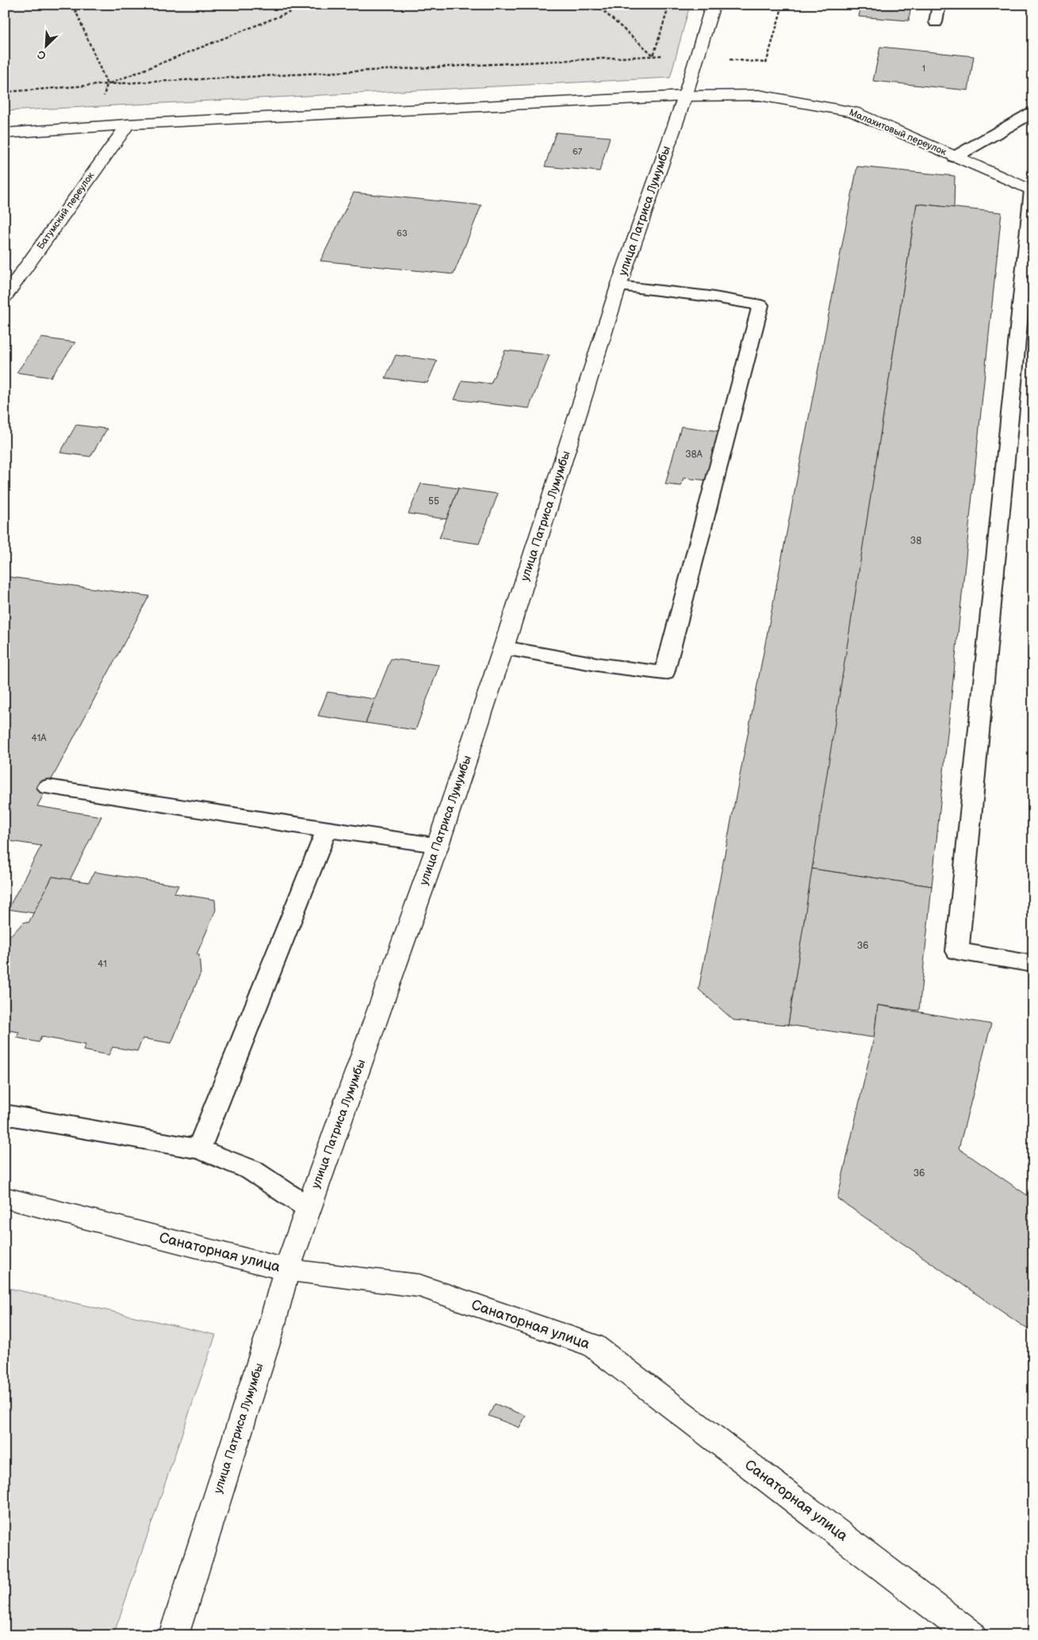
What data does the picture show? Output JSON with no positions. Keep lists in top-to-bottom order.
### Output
{
  "streets": {
    "street": [
      "Малахитовый переулок",
      "Батумский переулок",
      "улица Патриса Лумумбы",
      "Санаторная улица"
    ]
  },
  "crossings": [
    ["Малахитовый переулок", "Батумский переулок"],
    ["Малахитовый переулок", "улица Патриса Лумумбы"],
    ["улица Патриса Лумумбы", "Санаторная улица"]
  ],
  "house_numbers": [
    "1",
    "67",
    "63",
    "38А",
    "55",
    "38",
    "41А",
    "36",
    "41",
    "36"
  ],
  "north": "bottom left"
}
